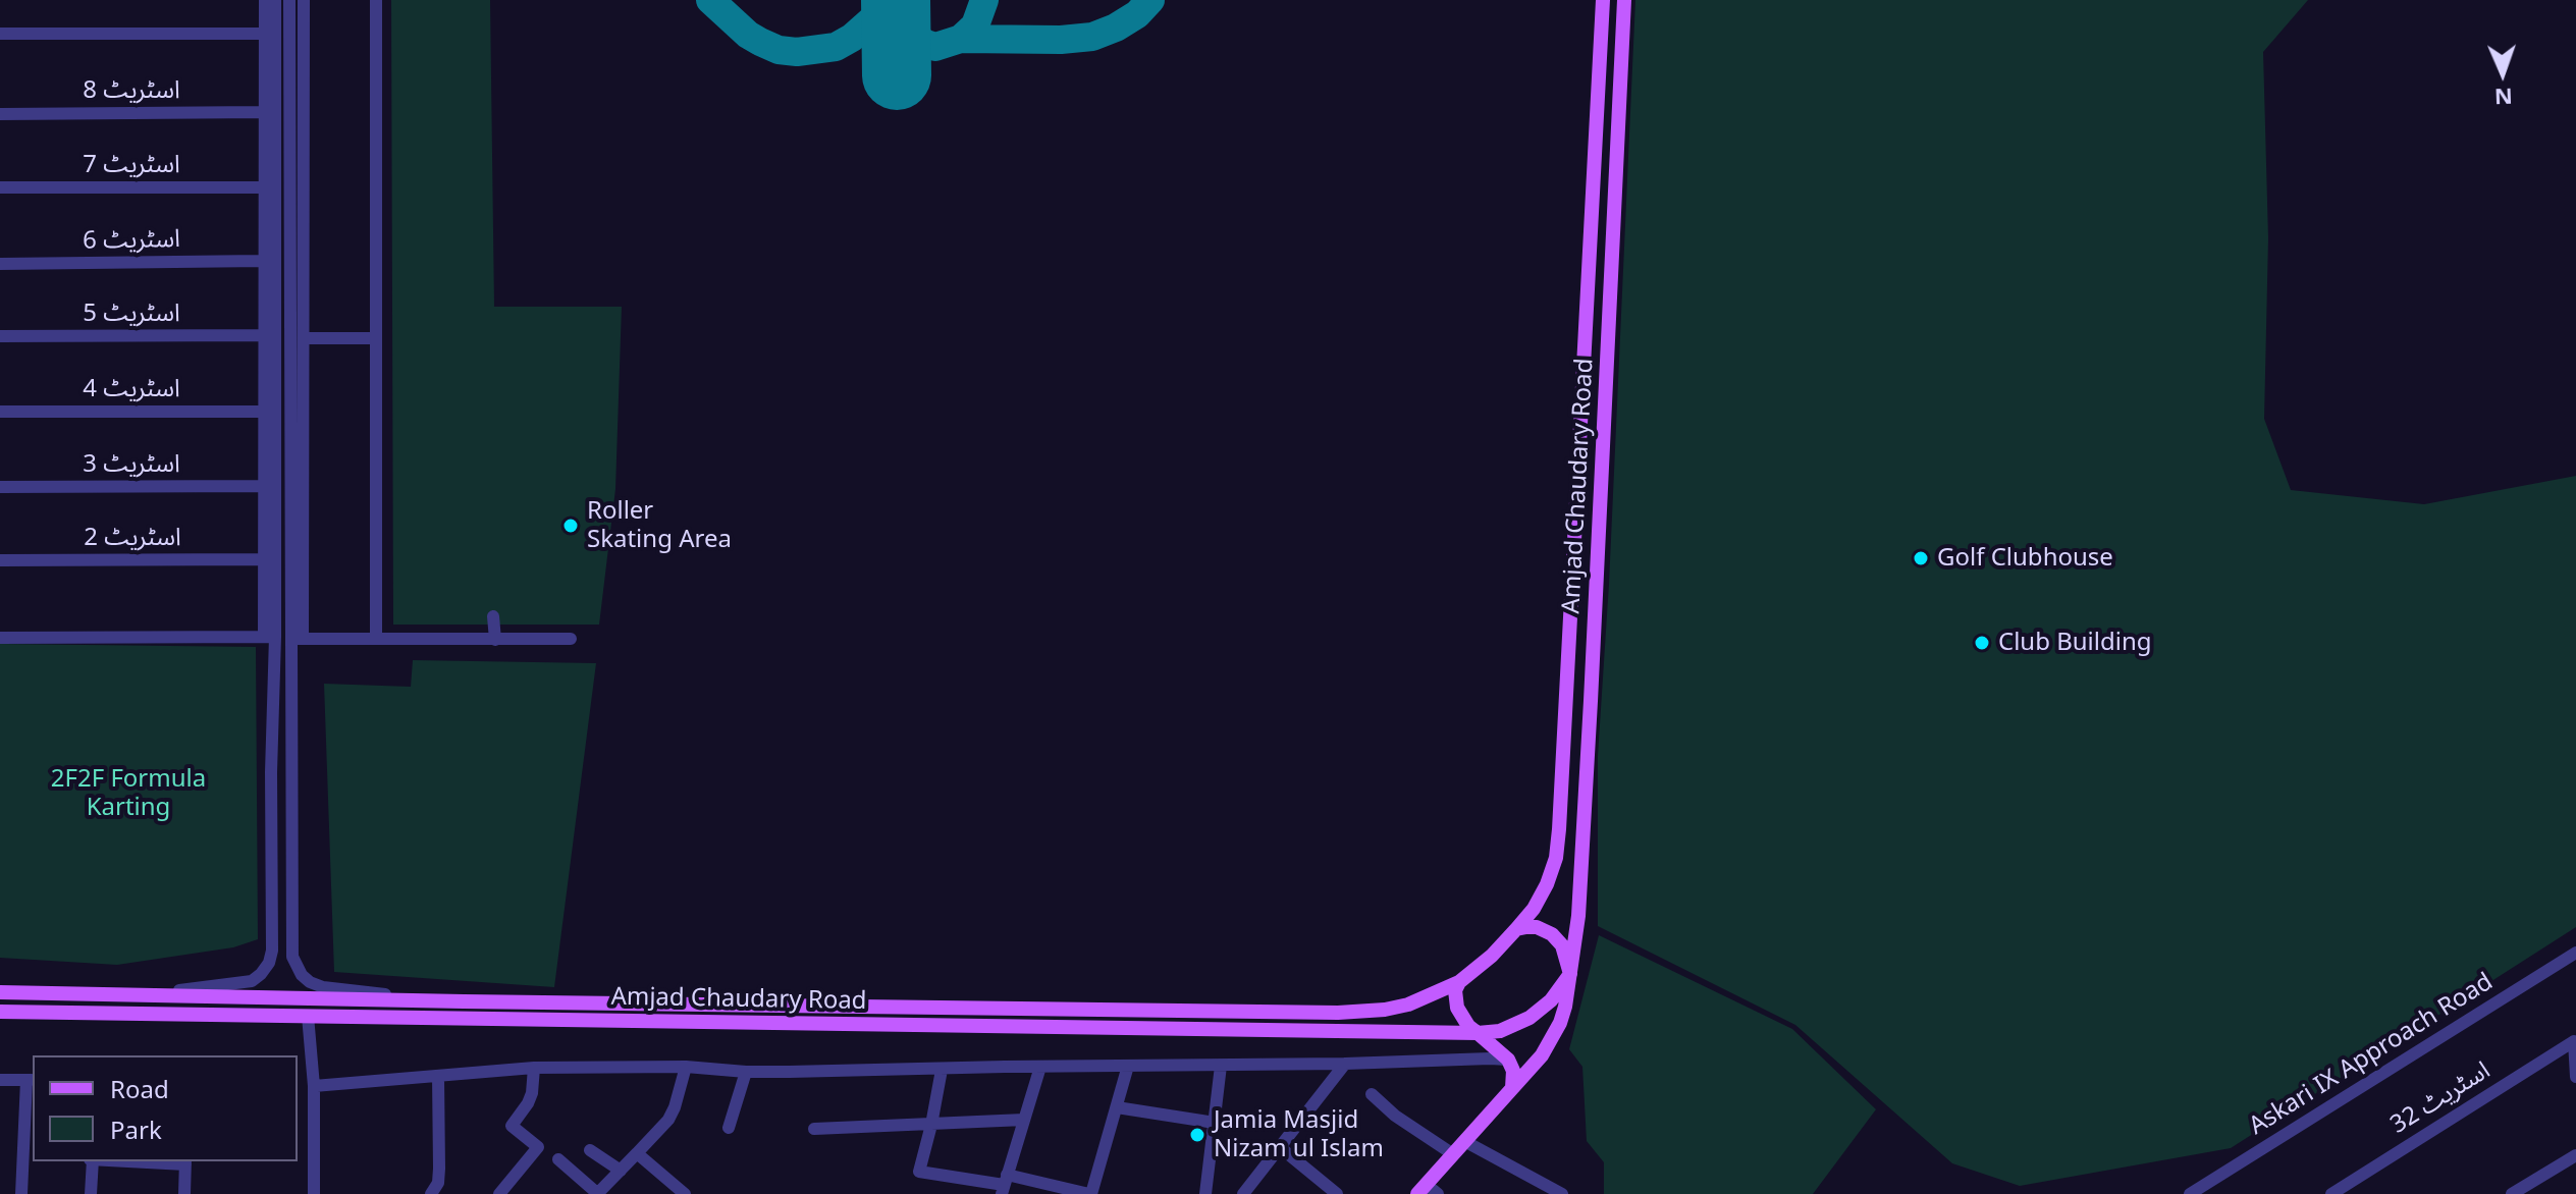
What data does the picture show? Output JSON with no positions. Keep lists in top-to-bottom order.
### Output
{
  "streets": {
    "main road": ["Amjad Chaudary Road"],
    "street": [
      "اسٹریٹ 8",
      "اسٹریٹ 7",
      "اسٹریٹ 6",
      "اسٹریٹ 5",
      "اسٹریٹ 4",
      "اسٹریٹ 3",
      "اسٹریٹ 2",
      "Askari IX Approach Road",
      "اسٹریٹ 32"
    ]
  },
  "parks": ["2F2F Formula Karting"],
  "places": [
    "Roller Skating Area",
    "Golf Clubhouse",
    "Club Building",
    "Jamia Masjid Nizam ul Islam"
  ],
  "legend": ["Road", "Park"],
  "north": "bottom"
}
